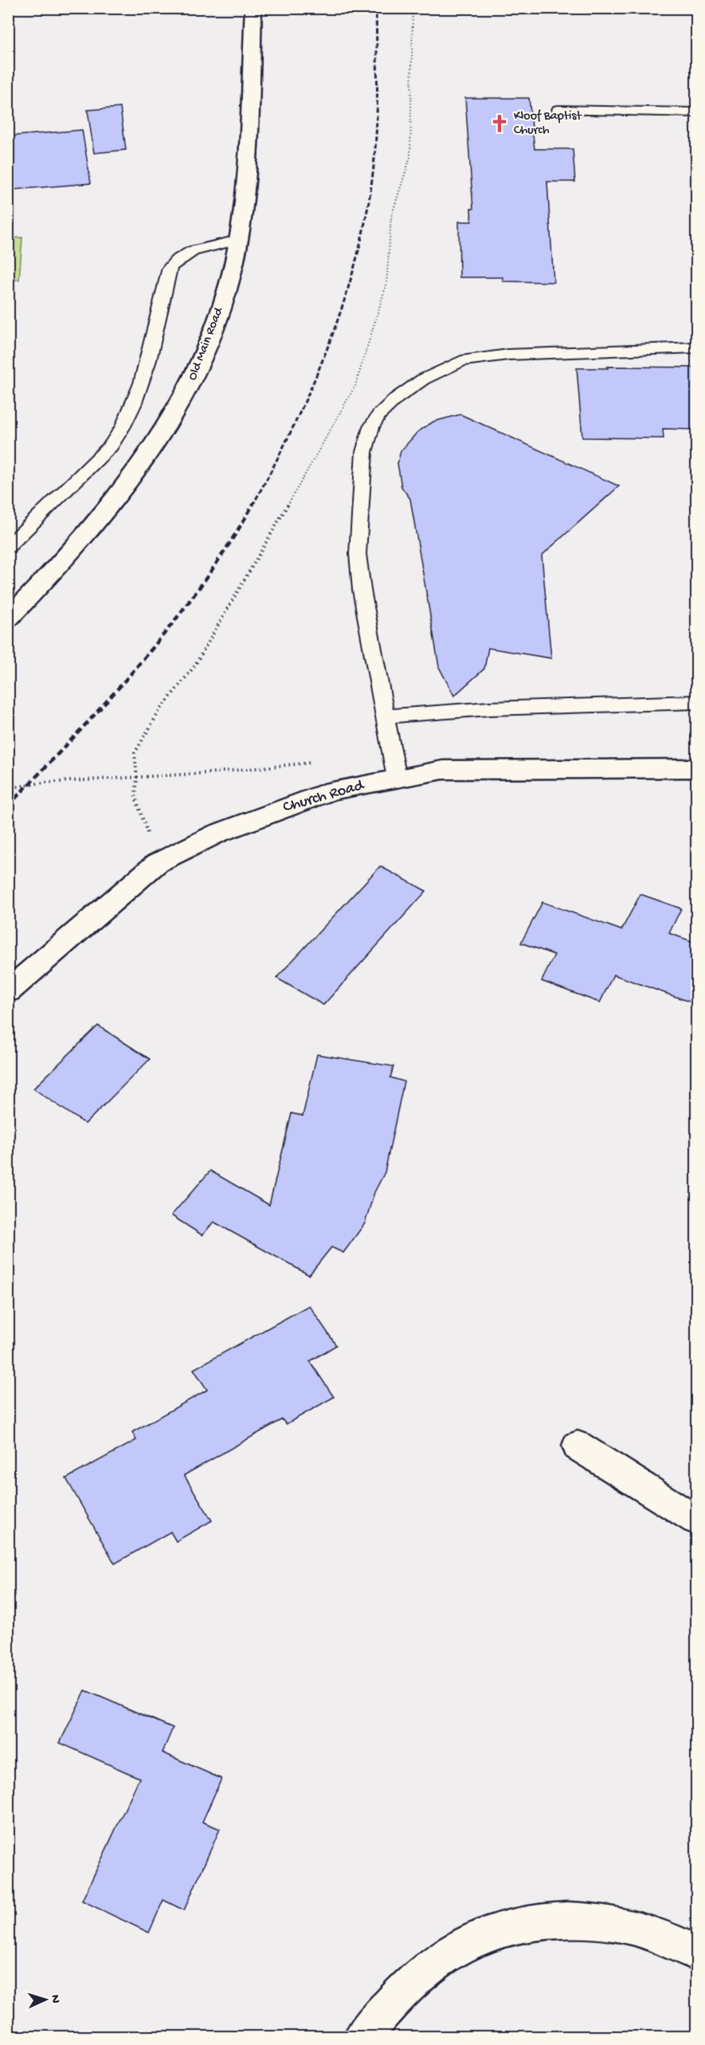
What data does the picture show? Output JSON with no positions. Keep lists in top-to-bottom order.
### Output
{
  "streets": {
    "street": ["Old Main Road", "Church Road"]
  },
  "places": {
    "church": ["Kloof Baptist Church"]
  },
  "north": "right"
}
